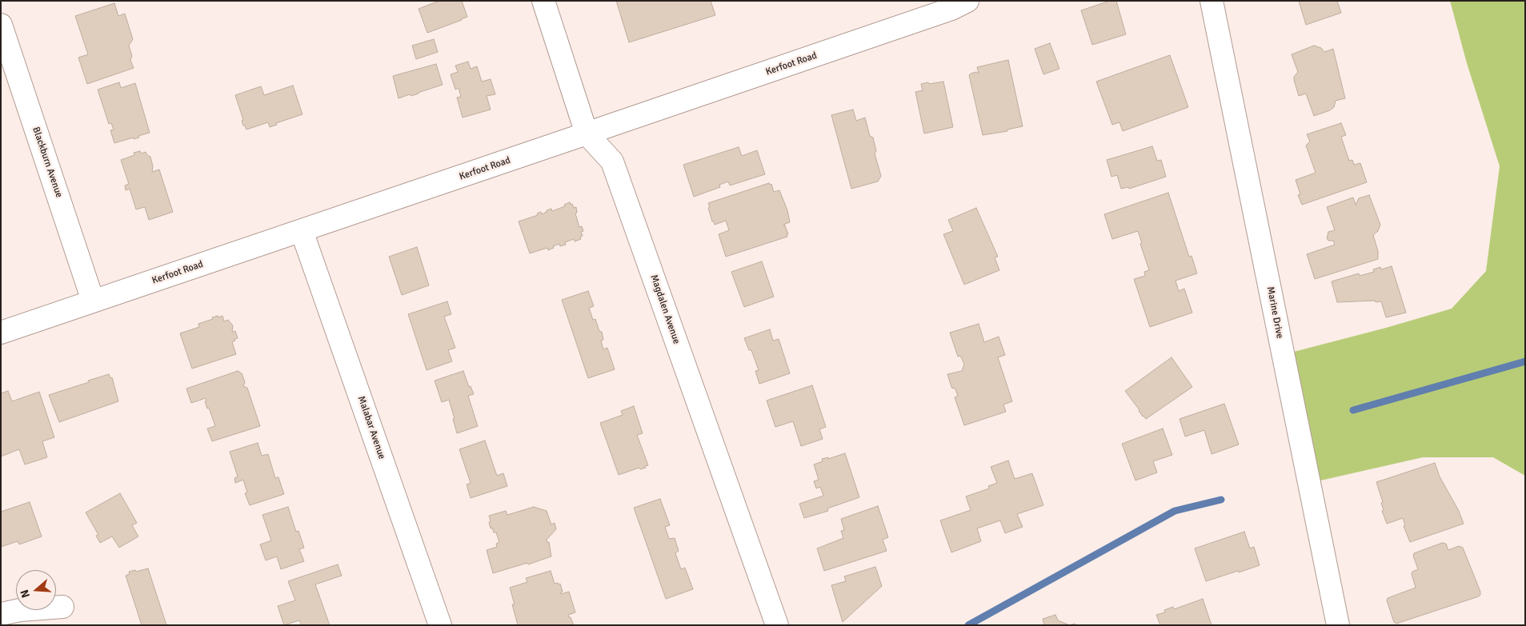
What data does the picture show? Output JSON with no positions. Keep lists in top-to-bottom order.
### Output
{
  "streets": {
    "street": [
      "Kerfoot Road",
      "Blackburn Avenue",
      "Magdalen Avenue",
      "Marine Drive",
      "Malabar Avenue"
    ]
  },
  "crossings": [
    ["Kerfoot Road", "Blackburn Avenue"],
    ["Kerfoot Road", "Magdalen Avenue"],
    ["Kerfoot Road", "Malabar Avenue"]
  ],
  "north": "left"
}
